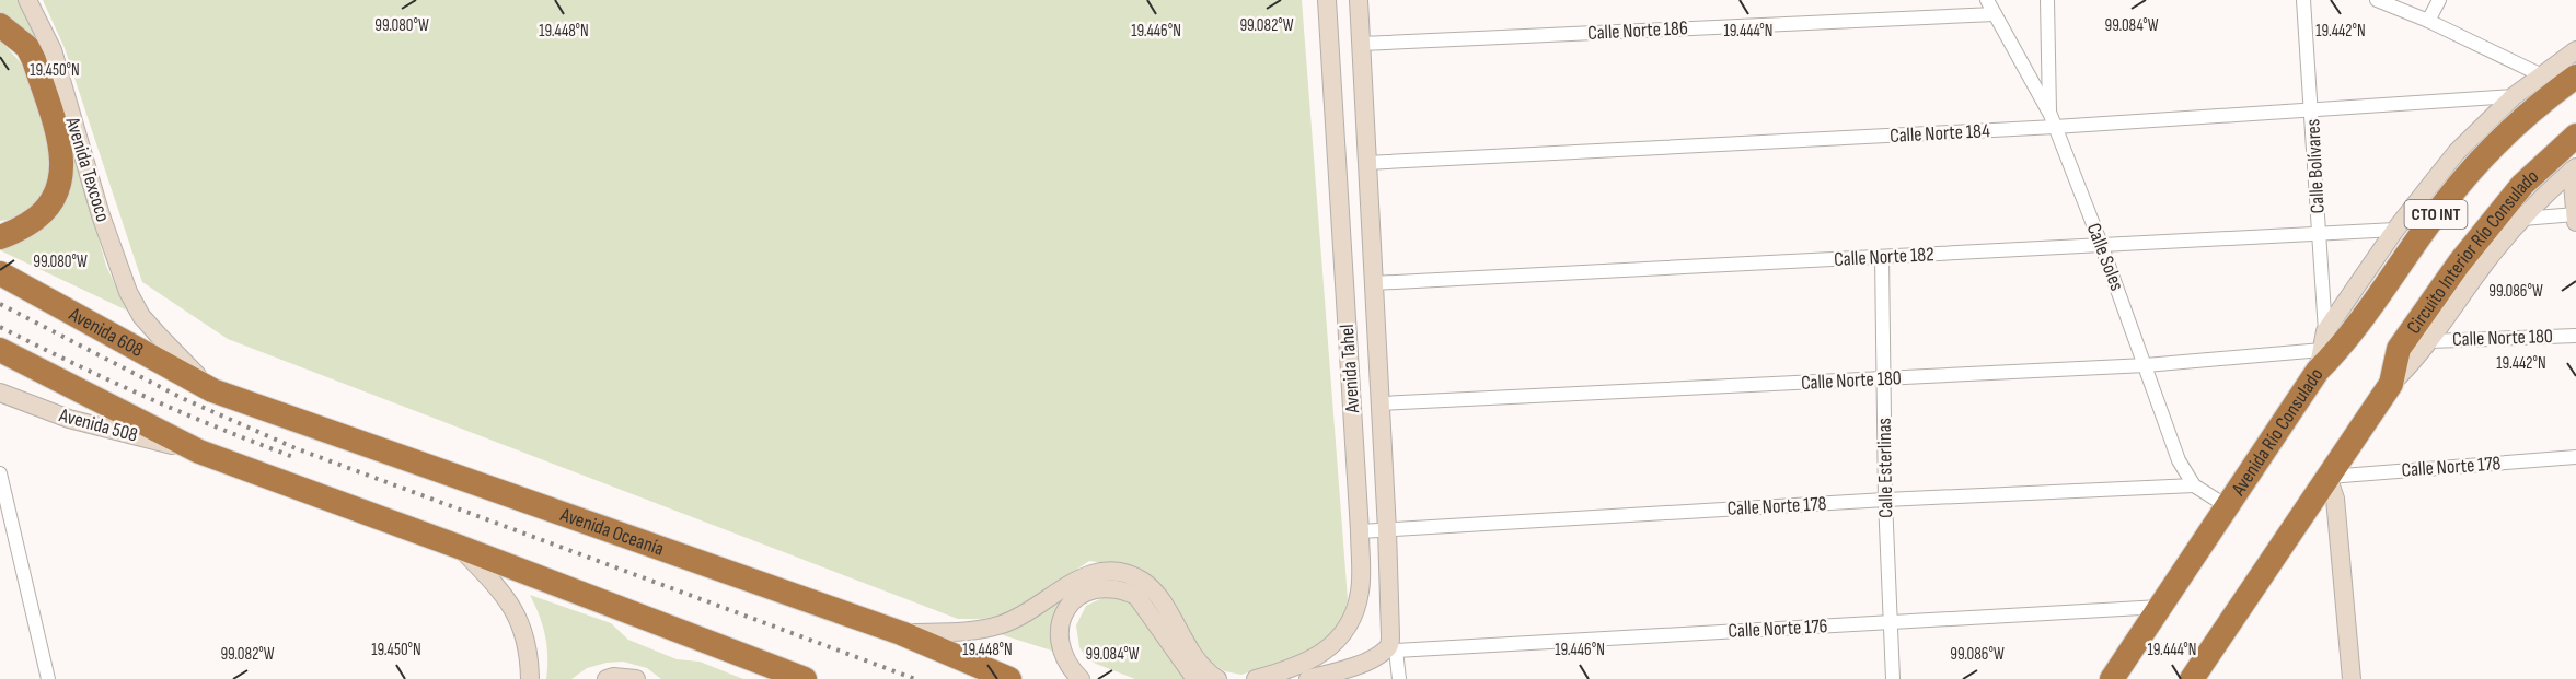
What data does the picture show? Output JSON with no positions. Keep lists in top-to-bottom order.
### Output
{
  "streets": {
    "highway": [
      "CTO INT",
      "Circuito Interior Río Consulado",
      "Avenida 608",
      "Avenida Río Consulado",
      "Avenida Oceanía"
    ],
    "street": [
      "Calle Norte 186",
      "Calle Norte 184",
      "Calle Bolívares",
      "Avenida Texcoco",
      "Calle Norte 182",
      "Calle Soles",
      "Calle Norte 180",
      "Avenida Tahel",
      "Avenida 508",
      "Calle Norte 178",
      "Calle Esterlinas",
      "Calle Norte 176"
    ]
  },
  "crossings": [
    ["Calle Norte 186", "Calle Soles"],
    ["Calle Norte 186", "Avenida Tahel"],
    ["Calle Norte 184", "Calle Bolívares"],
    ["Calle Norte 184", "Calle Soles"],
    ["Calle Norte 184", "Avenida Tahel"],
    ["Calle Norte 184", "Avenida Río Consulado"],
    ["Calle Bolívares", "CTO INT"],
    ["Calle Bolívares", "Calle Norte 182"],
    ["Calle Bolívares", "Calle Norte 180"],
    ["Calle Bolívares", "Avenida Río Consulado"],
    ["Avenida Texcoco", "Avenida 608"],
    ["Avenida Texcoco", "Avenida Oceanía"],
    ["CTO INT", "Circuito Interior Río Consulado"],
    ["CTO INT", "Calle Norte 180"],
    ["CTO INT", "Avenida Río Consulado"],
    ["CTO INT", "Calle Norte 178"],
    ["Calle Norte 182", "Calle Soles"],
    ["Calle Norte 182", "Avenida Tahel"],
    ["Calle Norte 182", "Avenida Río Consulado"],
    ["Calle Norte 182", "Calle Esterlinas"],
    ["Calle Soles", "Calle Norte 180"],
    ["Calle Soles", "Avenida Río Consulado"],
    ["Calle Soles", "Calle Norte 178"],
    ["Avenida 608", "Avenida Oceanía"],
    ["Calle Norte 180", "Avenida Tahel"],
    ["Calle Norte 180", "Avenida Río Consulado"],
    ["Calle Norte 180", "Calle Esterlinas"],
    ["Avenida Tahel", "Calle Norte 178"],
    ["Avenida Tahel", "Calle Norte 176"],
    ["Avenida Río Consulado", "Calle Norte 176"],
    ["Calle Norte 178", "Calle Esterlinas"],
    ["Calle Esterlinas", "Calle Norte 176"]
  ],
  "coordinates": [
    "99.082°W",
    "99.080°W",
    "99.084°W",
    "19.448°N",
    "19.446°N",
    "19.444°N",
    "19.442°N",
    "19.450°N",
    "99.086°W"
  ]
}
